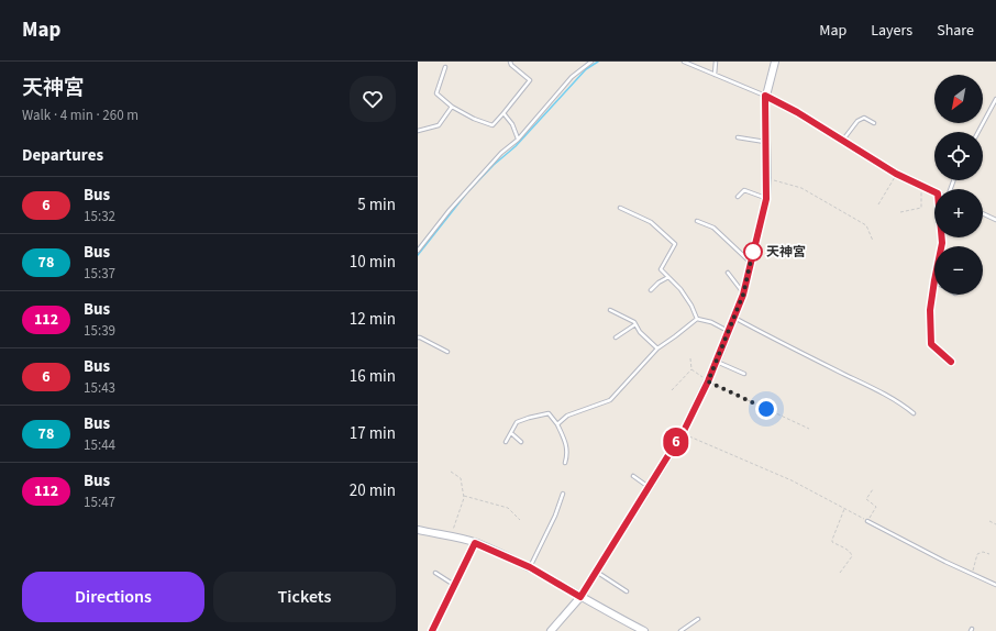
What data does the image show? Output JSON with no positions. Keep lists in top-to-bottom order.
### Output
{
  "places": ["天神宮"],
  "lines": ["bus line 6"],
  "north": "bottom left",
  "page": {
    "header": "Map",
    "nav": ["Map", "Layers", "Share"],
    "heading": [
      ["天神宮", "Walk · 4 min · 260 m"],
      "Departures"
    ],
    "on_map": "6",
    "map_buttons": ["+", "−"],
    "list": [
      {
        "mark": "6",
        "name": "Bus",
        "note": "15:32",
        "value": "5 min"
      },
      {
        "mark": "78",
        "name": "Bus",
        "note": "15:37",
        "value": "10 min"
      },
      {
        "mark": "112",
        "name": "Bus",
        "note": "15:39",
        "value": "12 min"
      },
      {
        "mark": "6",
        "name": "Bus",
        "note": "15:43",
        "value": "16 min"
      },
      {
        "mark": "78",
        "name": "Bus",
        "note": "15:44",
        "value": "17 min"
      },
      {
        "mark": "112",
        "name": "Bus",
        "note": "15:47",
        "value": "20 min"
      }
    ],
    "buttons": ["Directions", "Tickets"]
  }
}
